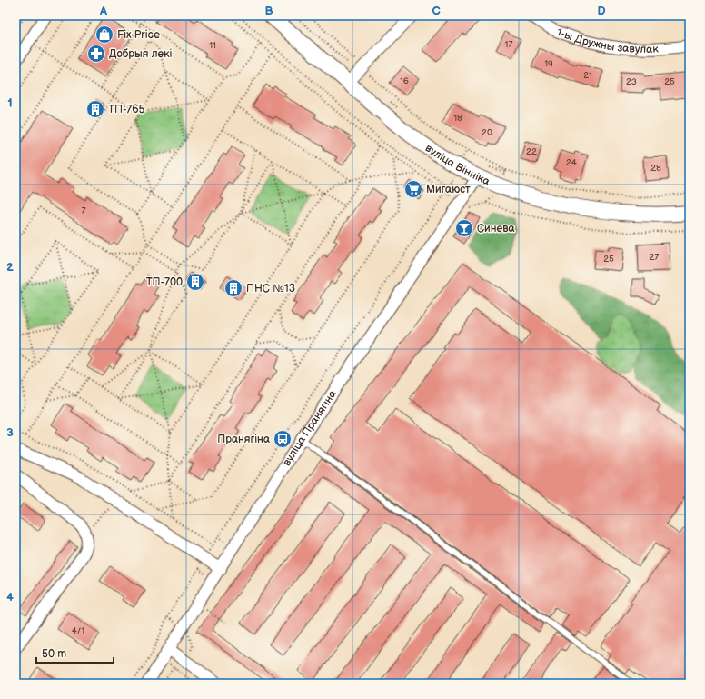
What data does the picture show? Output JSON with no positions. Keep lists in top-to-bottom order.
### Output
{
  "streets": {
    "street": ["1-ы Дружны завулак", "вуліца Вінніка", "вуліца Пранягіна"]
  },
  "crossings": [
    ["вуліца Вінніка", "вуліца Пранягіна"]
  ],
  "places": {
    "shop": ["Fix Price"],
    "pharmacy": ["Добрыя лекі"],
    "building": ["ТП-765", "ТП-700", "ПНС №13"],
    "supermarket": ["Мигаюст"],
    "bar": ["Синева"],
    "bus stop": ["Пранягіна"]
  },
  "house_numbers": [
    "17",
    "11",
    "19",
    "21",
    "16",
    "23",
    "25",
    "18",
    "20",
    "22",
    "24",
    "28",
    "7",
    "27",
    "25",
    "4/1"
  ],
  "scale_bar": "50 m",
  "grid": {
    "columns": [
      "A",
      "B",
      "C",
      "D"
    ],
    "rows": [
      "1",
      "2",
      "3",
      "4"
    ]
  }
}
